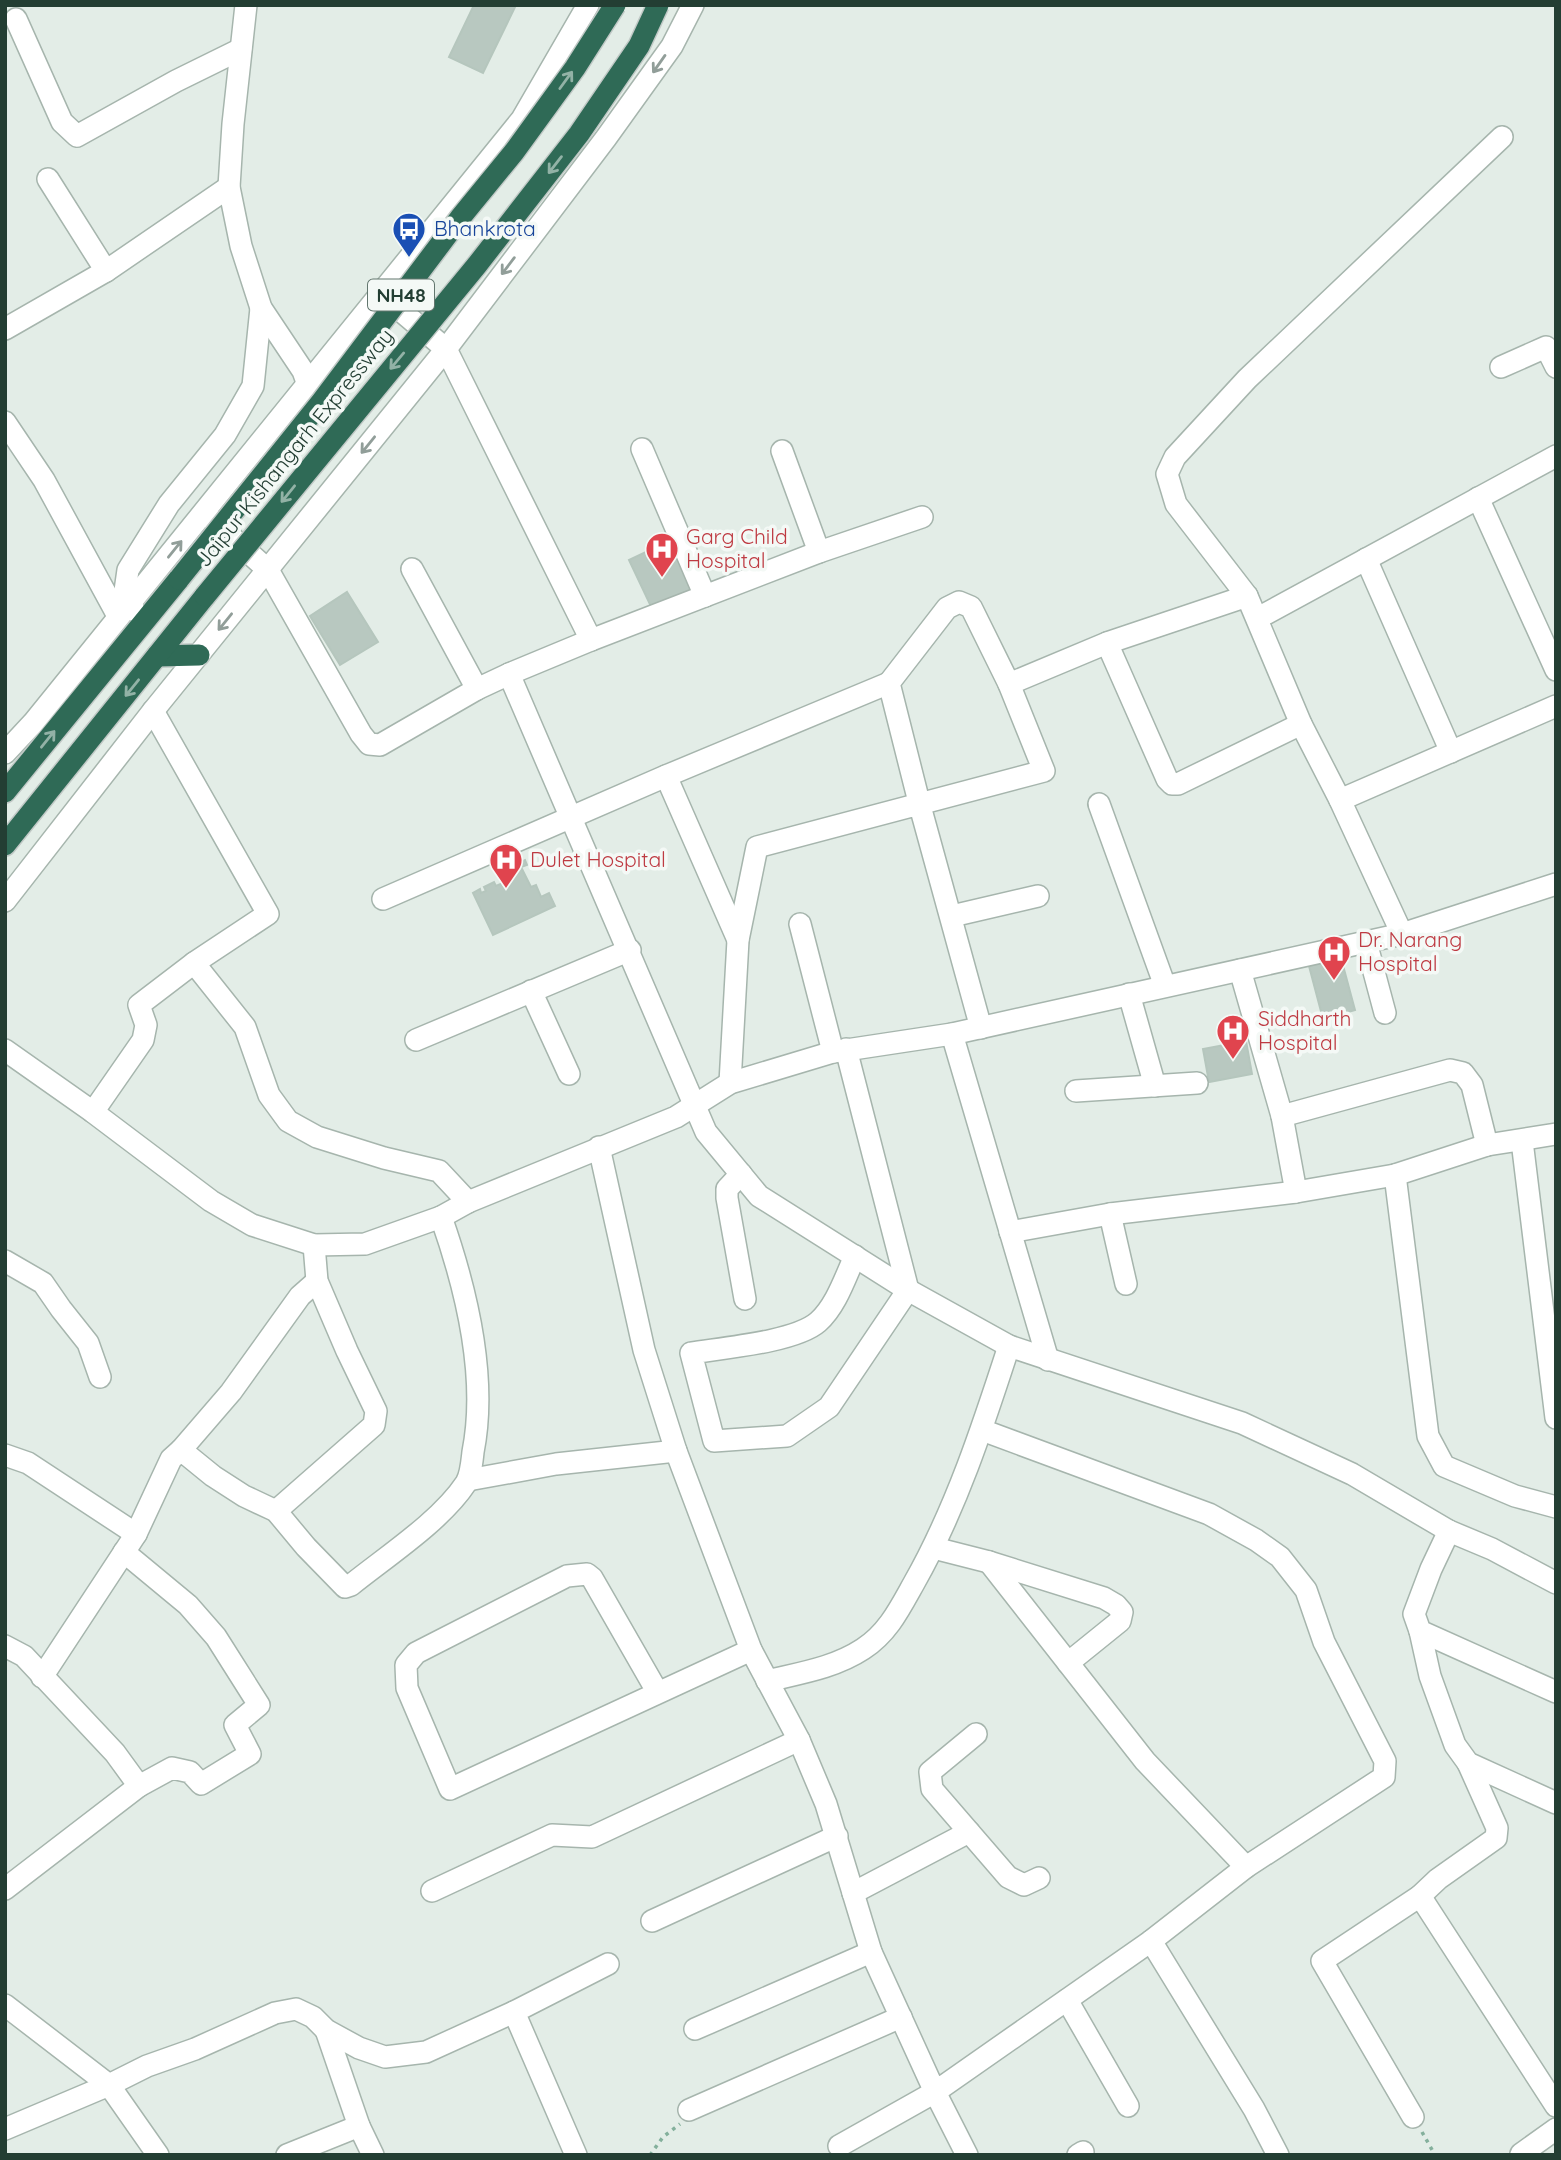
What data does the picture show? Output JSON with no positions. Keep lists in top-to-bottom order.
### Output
{
  "streets": {
    "highway": ["NH48", "Jaipur Kishangarh Expressway"]
  },
  "places": {
    "bus stop": ["Bhankrota"],
    "hospital": [
      "Garg Child Hospital",
      "Dulet Hospital",
      "Dr. Narang Hospital",
      "Siddharth Hospital"
    ]
  }
}
